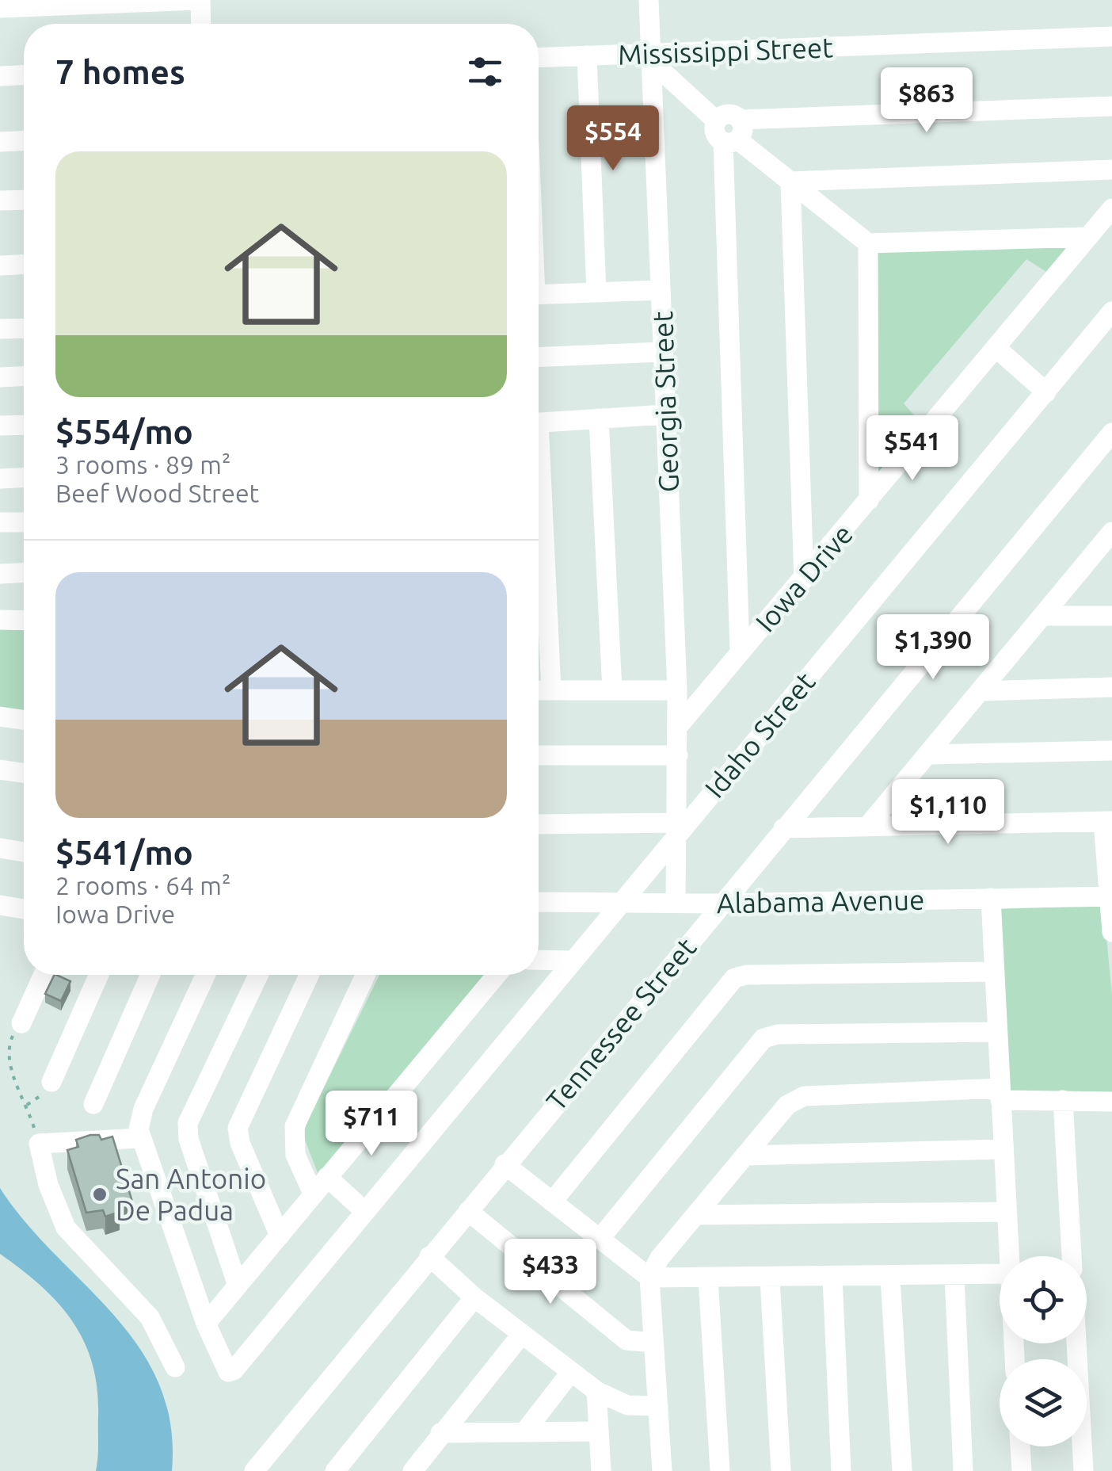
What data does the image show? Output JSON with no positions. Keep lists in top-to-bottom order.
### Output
{
  "streets": {
    "street": [
      "Mississippi Street",
      "Georgia Street",
      "Iowa Drive",
      "Idaho Street",
      "Alabama Avenue",
      "Tennessee Street"
    ]
  },
  "crossings": [
    ["Mississippi Street", "Georgia Street"],
    ["Georgia Street", "Iowa Drive"],
    ["Georgia Street", "Idaho Street"],
    ["Georgia Street", "Alabama Avenue"],
    ["Idaho Street", "Alabama Avenue"],
    ["Alabama Avenue", "Tennessee Street"]
  ],
  "places": ["San Antonio De Padua"],
  "page": {
    "heading": "7 homes",
    "price": [
      "$863",
      "$554",
      "$541",
      "$1,390",
      "$1,110",
      "$711",
      "$433"
    ],
    "list": [
      {
        "name": "$554/mo",
        "note": "3 rooms · 89 m² · Beef Wood Street"
      },
      {
        "name": "$541/mo",
        "note": "2 rooms · 64 m² · Iowa Drive"
      }
    ]
  }
}
